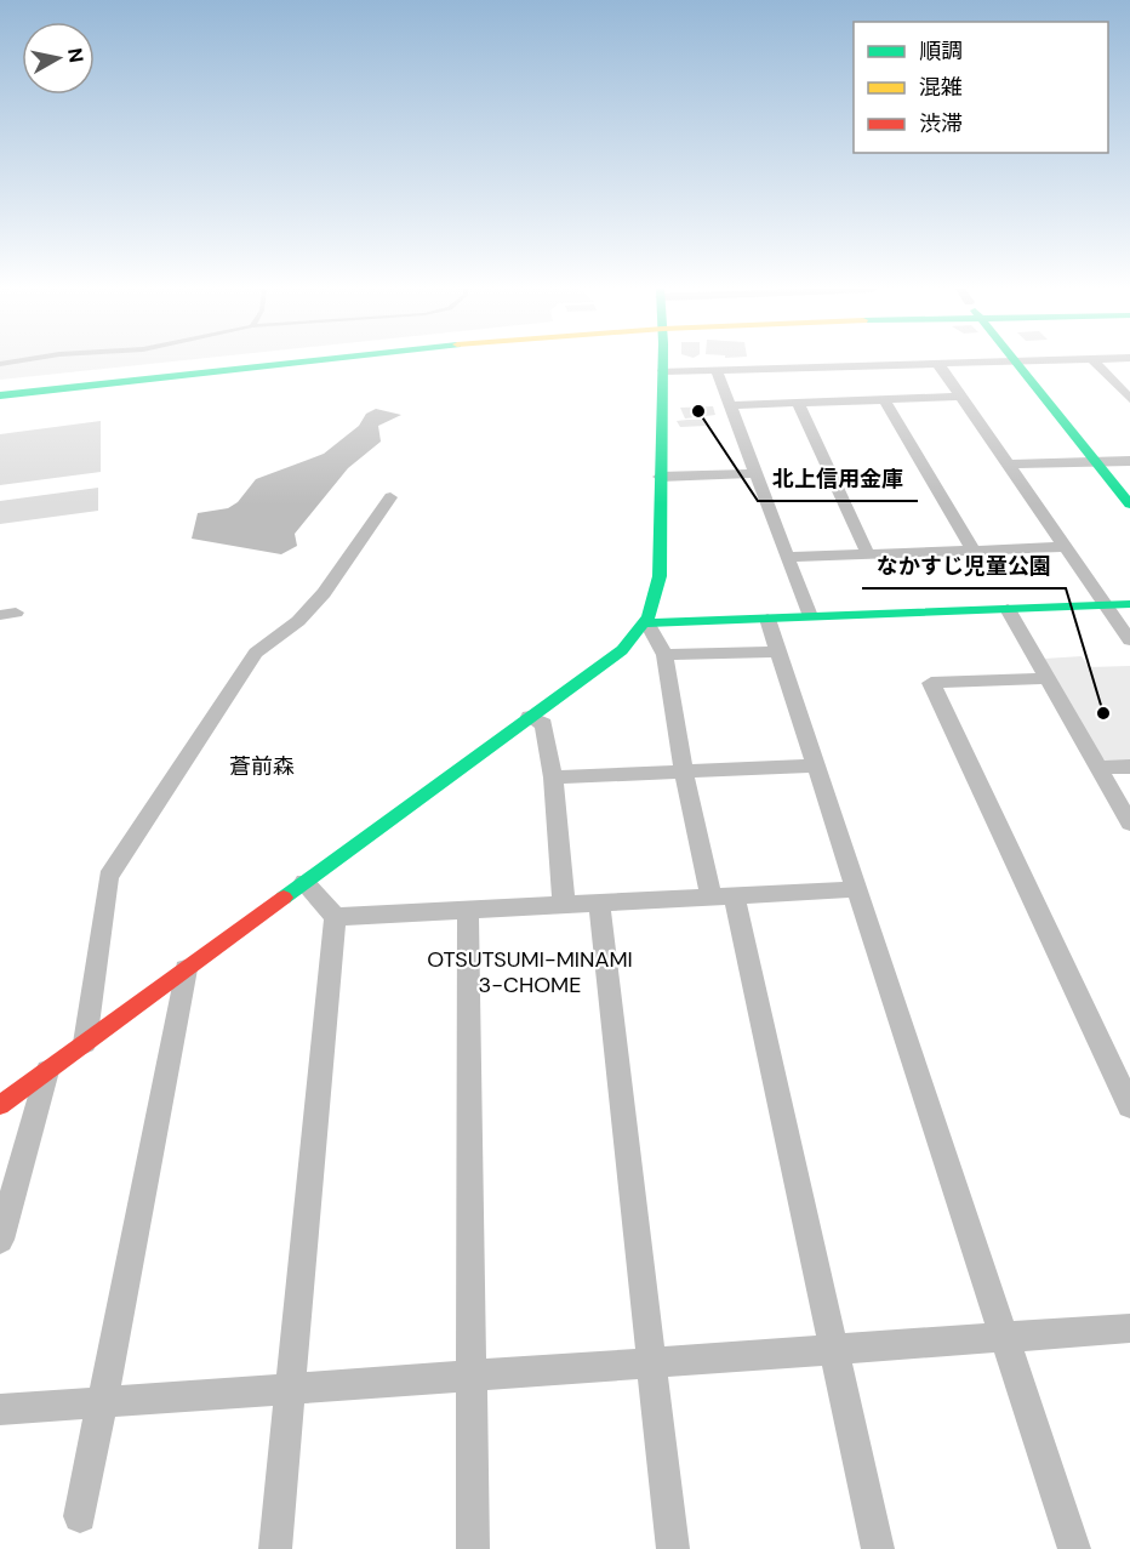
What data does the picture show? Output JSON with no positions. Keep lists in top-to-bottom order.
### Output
{
  "districts": ["蒼前森", "OTSUTSUMI-MINAMI 3-CHOME"],
  "places": ["北上信用金庫", "なかすじ児童公園"],
  "legend": ["順調", "混雑", "渋滞"],
  "north": "right"
}
